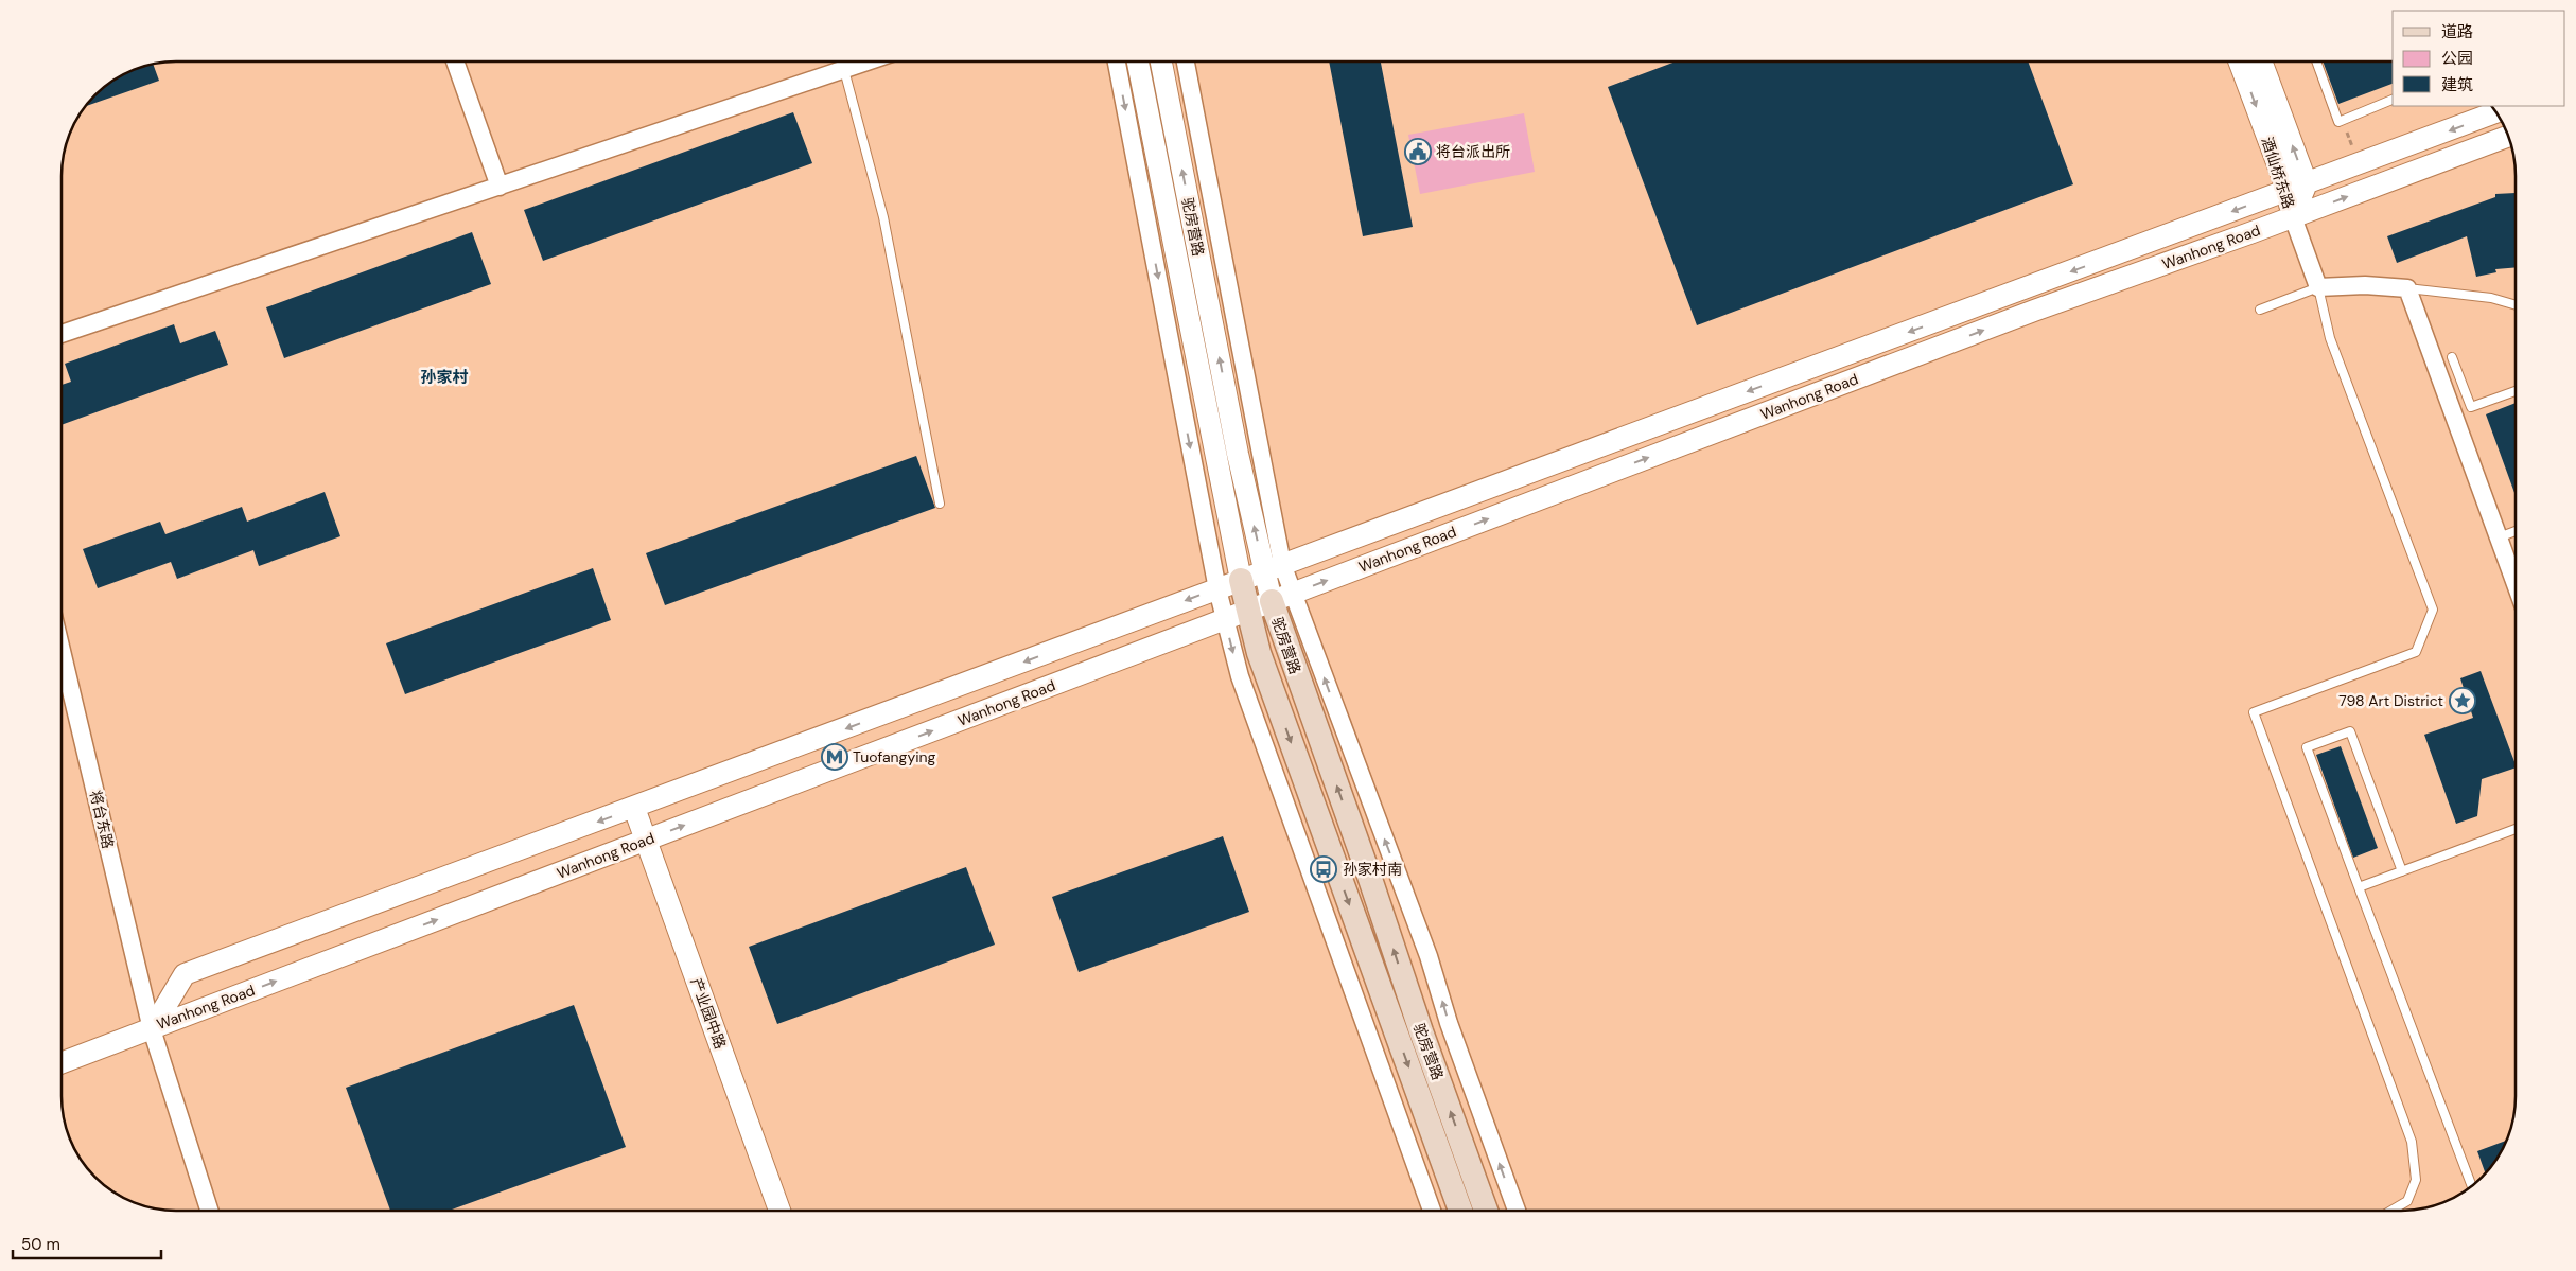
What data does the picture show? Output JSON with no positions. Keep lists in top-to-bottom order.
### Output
{
  "streets": {
    "main road": ["驼房营路"],
    "street": [
      "酒仙桥东路",
      "Wanhong Road",
      "将台东路",
      "产业园中路"
    ]
  },
  "crossings": [
    ["酒仙桥东路", "Wanhong Road"],
    ["驼房营路", "Wanhong Road"],
    ["Wanhong Road", "将台东路"],
    ["Wanhong Road", "产业园中路"]
  ],
  "districts": ["孙家村"],
  "places": {
    "public building": ["将台派出所"],
    "place": ["798 Art District"],
    "metro station": ["Tuofangying"],
    "bus stop": ["孙家村南"]
  },
  "legend": ["道路", "公园", "建筑"],
  "scale_bar": "50 m"
}
